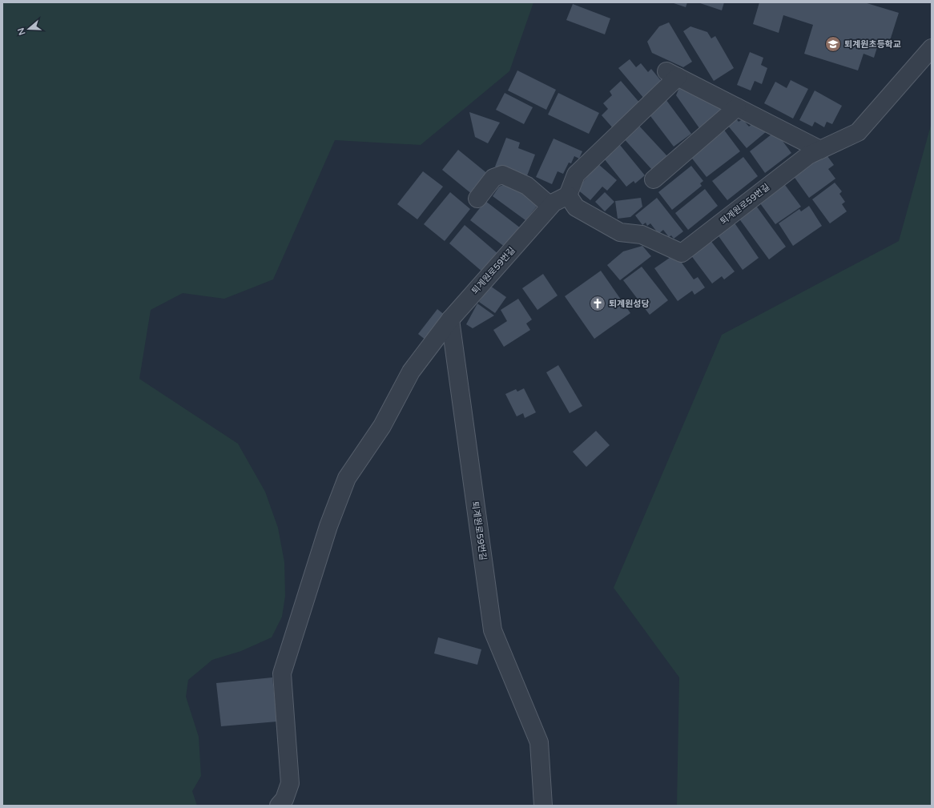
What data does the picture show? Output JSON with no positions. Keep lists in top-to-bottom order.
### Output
{
  "streets": {
    "street": ["퇴계원로59번길"]
  },
  "places": {
    "school or university": ["퇴계원초등학교"],
    "church": ["퇴계원성당"]
  },
  "north": "left"
}
